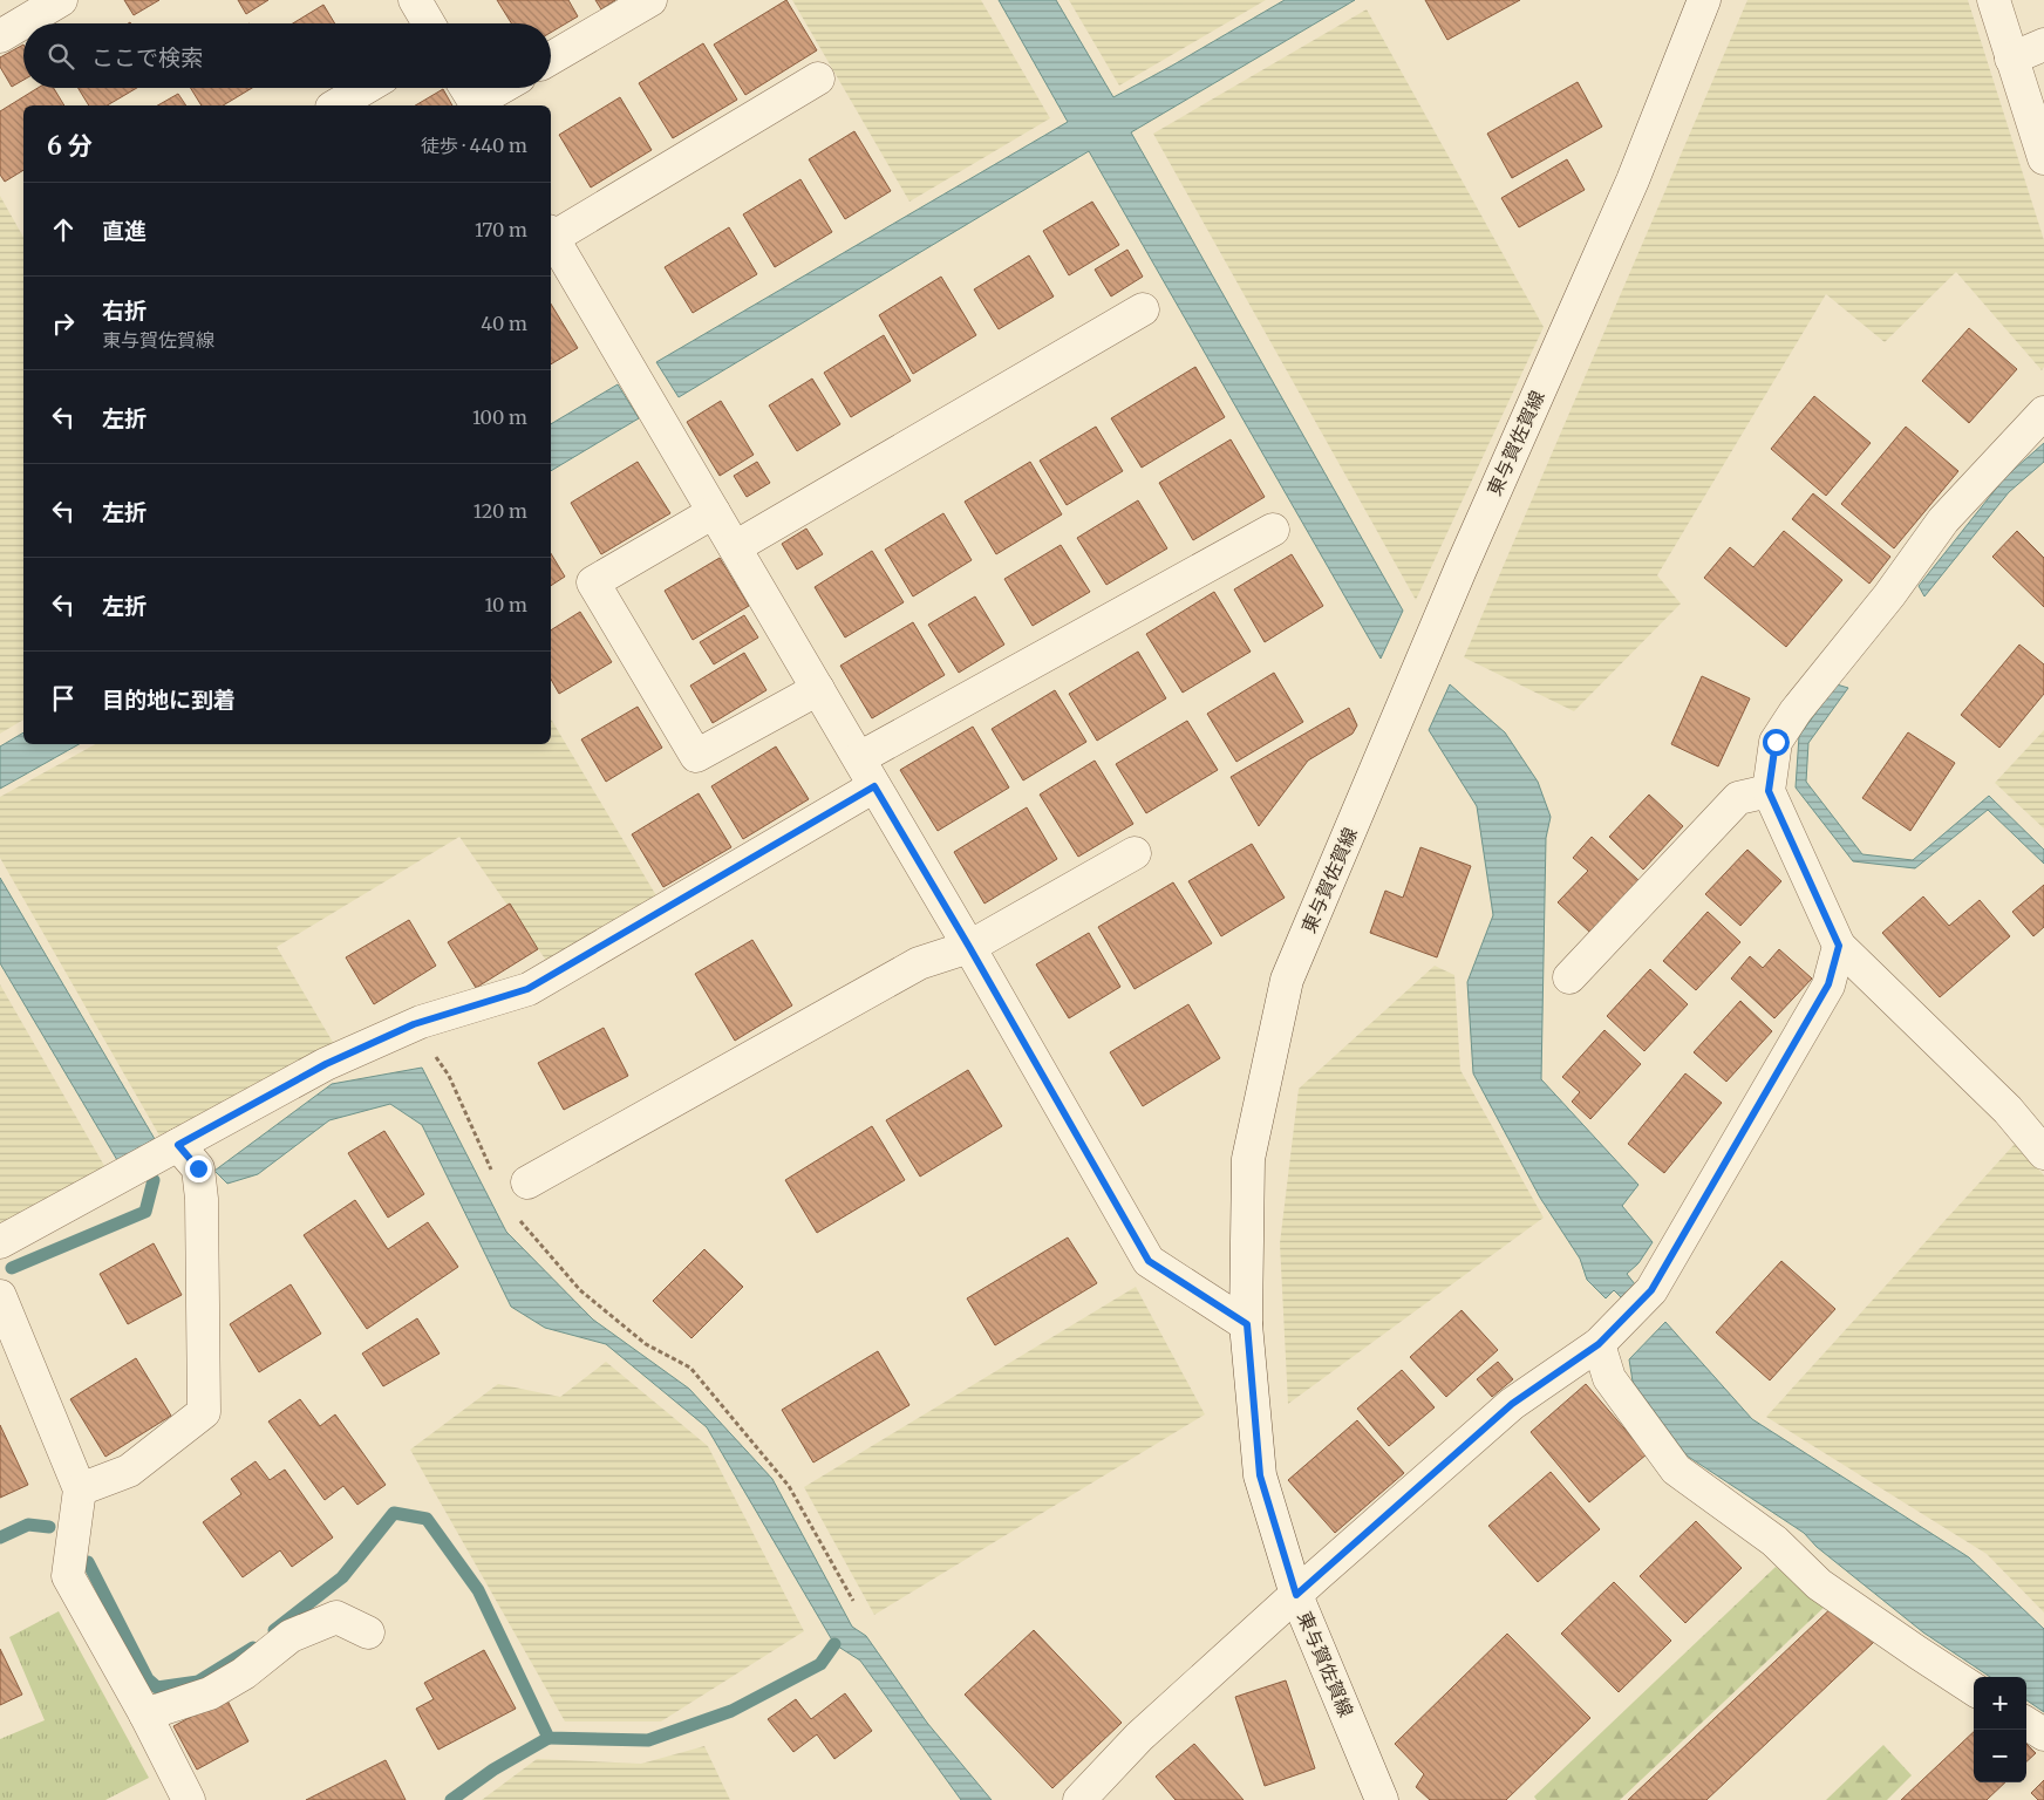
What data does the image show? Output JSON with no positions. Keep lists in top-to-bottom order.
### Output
{
  "streets": {
    "street": ["東与賀佐賀線"]
  },
  "page": {
    "search": "ここで検索",
    "heading": ["6 分", "徒歩 · 440 m"],
    "list": [
      ["直進", "170 m"],
      ["右折", "東与賀佐賀線", "40 m"],
      ["左折", "100 m"],
      ["左折", "120 m"],
      ["左折", "10 m"],
      "目的地に到着"
    ],
    "map_buttons": ["+", "−"]
  }
}
